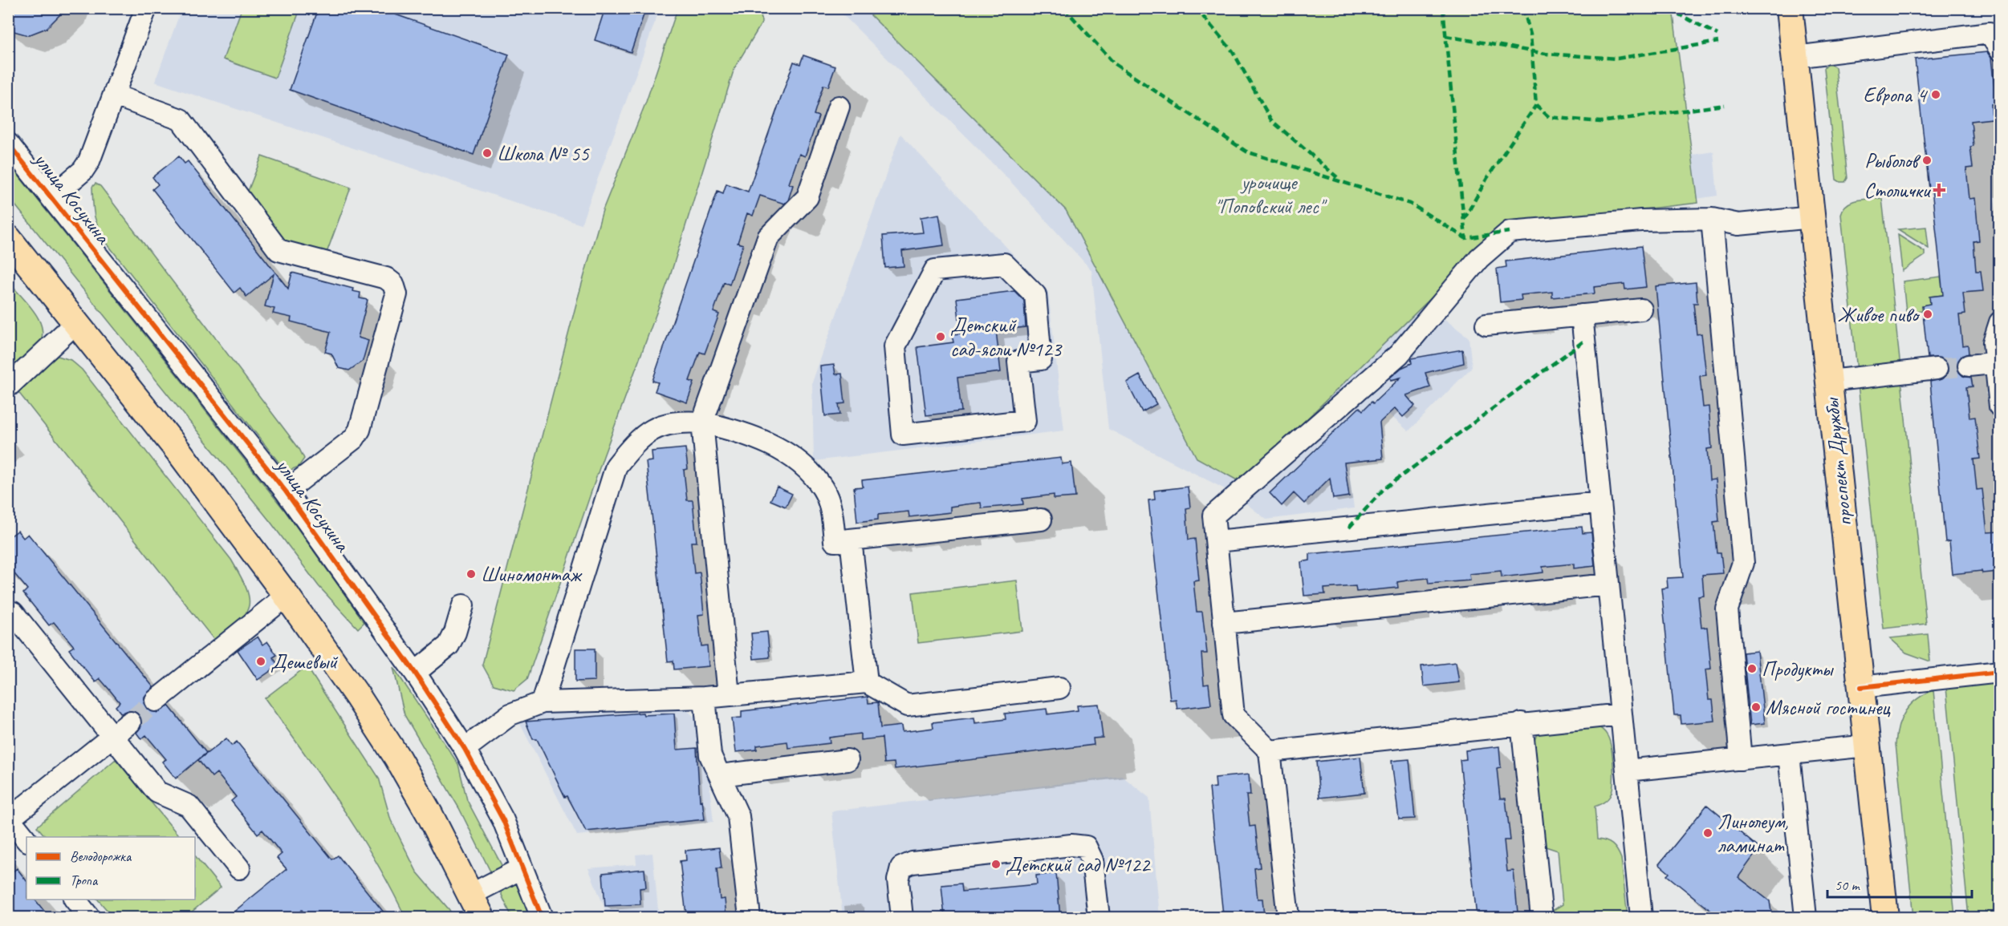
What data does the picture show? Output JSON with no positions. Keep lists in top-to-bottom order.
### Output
{
  "streets": {
    "main road": ["проспект Дружбы"],
    "street": ["улица Косухина"]
  },
  "parks": ["урочище \"Поповский лес\""],
  "places": {
    "other": [
      "Европа 4",
      "Школа № 55",
      "Рыболов",
      "Живое пиво",
      "Детский сад-ясли №123",
      "Шиномонтаж",
      "Дешевый",
      "Продукты",
      "Мясной гостинец",
      "Линолеум, ламинат",
      "Детский сад №122"
    ],
    "health": ["Столички"]
  },
  "legend": ["Велодорожка", "Тропа"],
  "scale_bar": "50 m"
}
